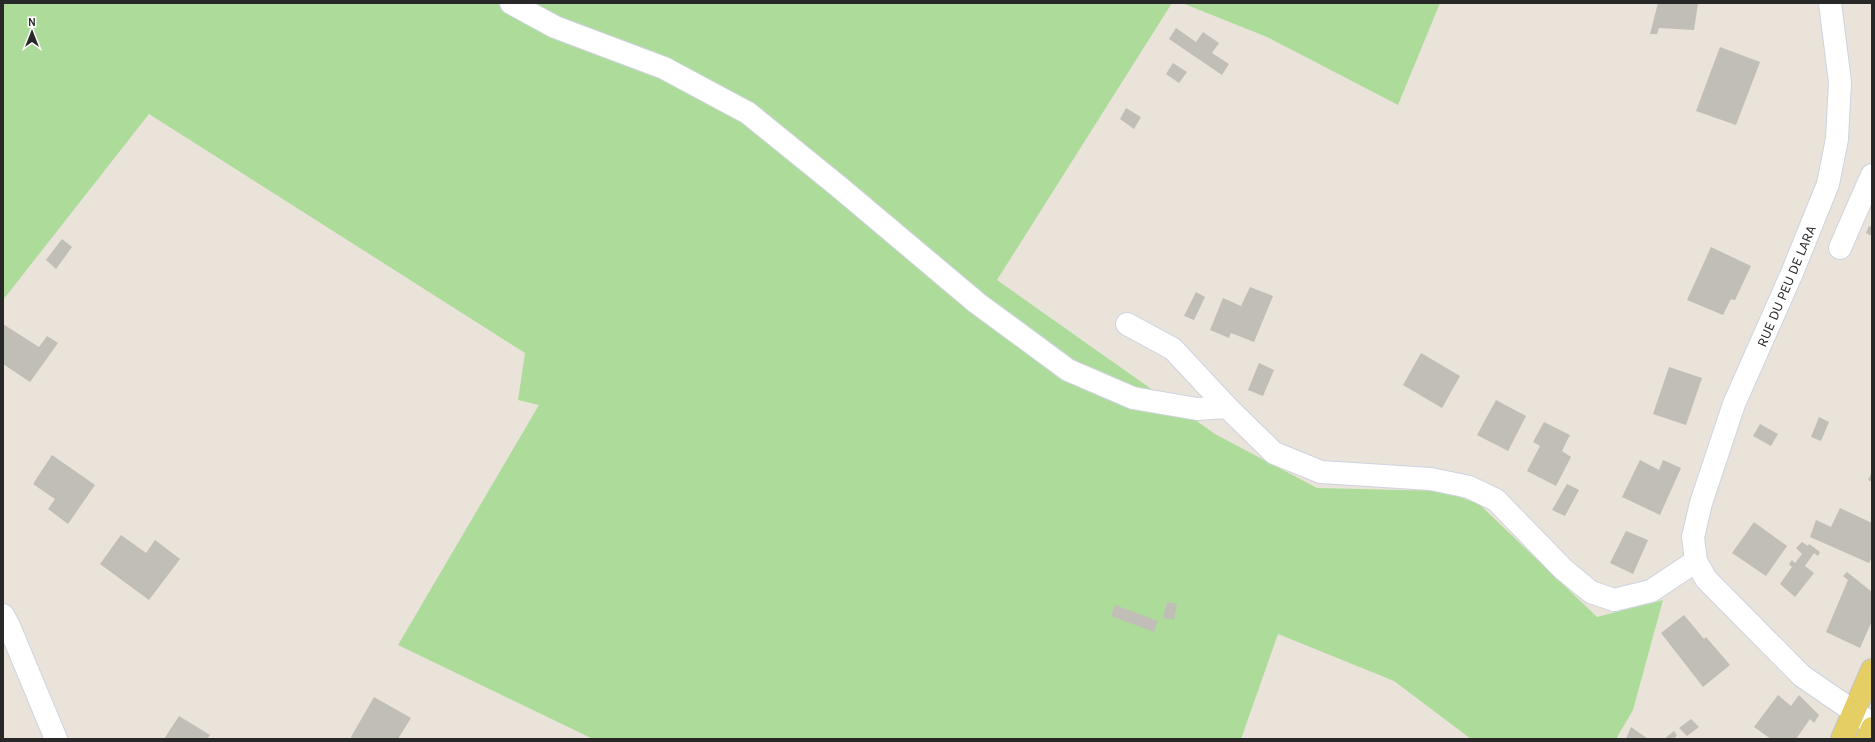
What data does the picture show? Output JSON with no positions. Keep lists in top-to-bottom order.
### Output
{
  "streets": {
    "street": ["RUE DU PEU DE LARA"]
  },
  "north": "top"
}
